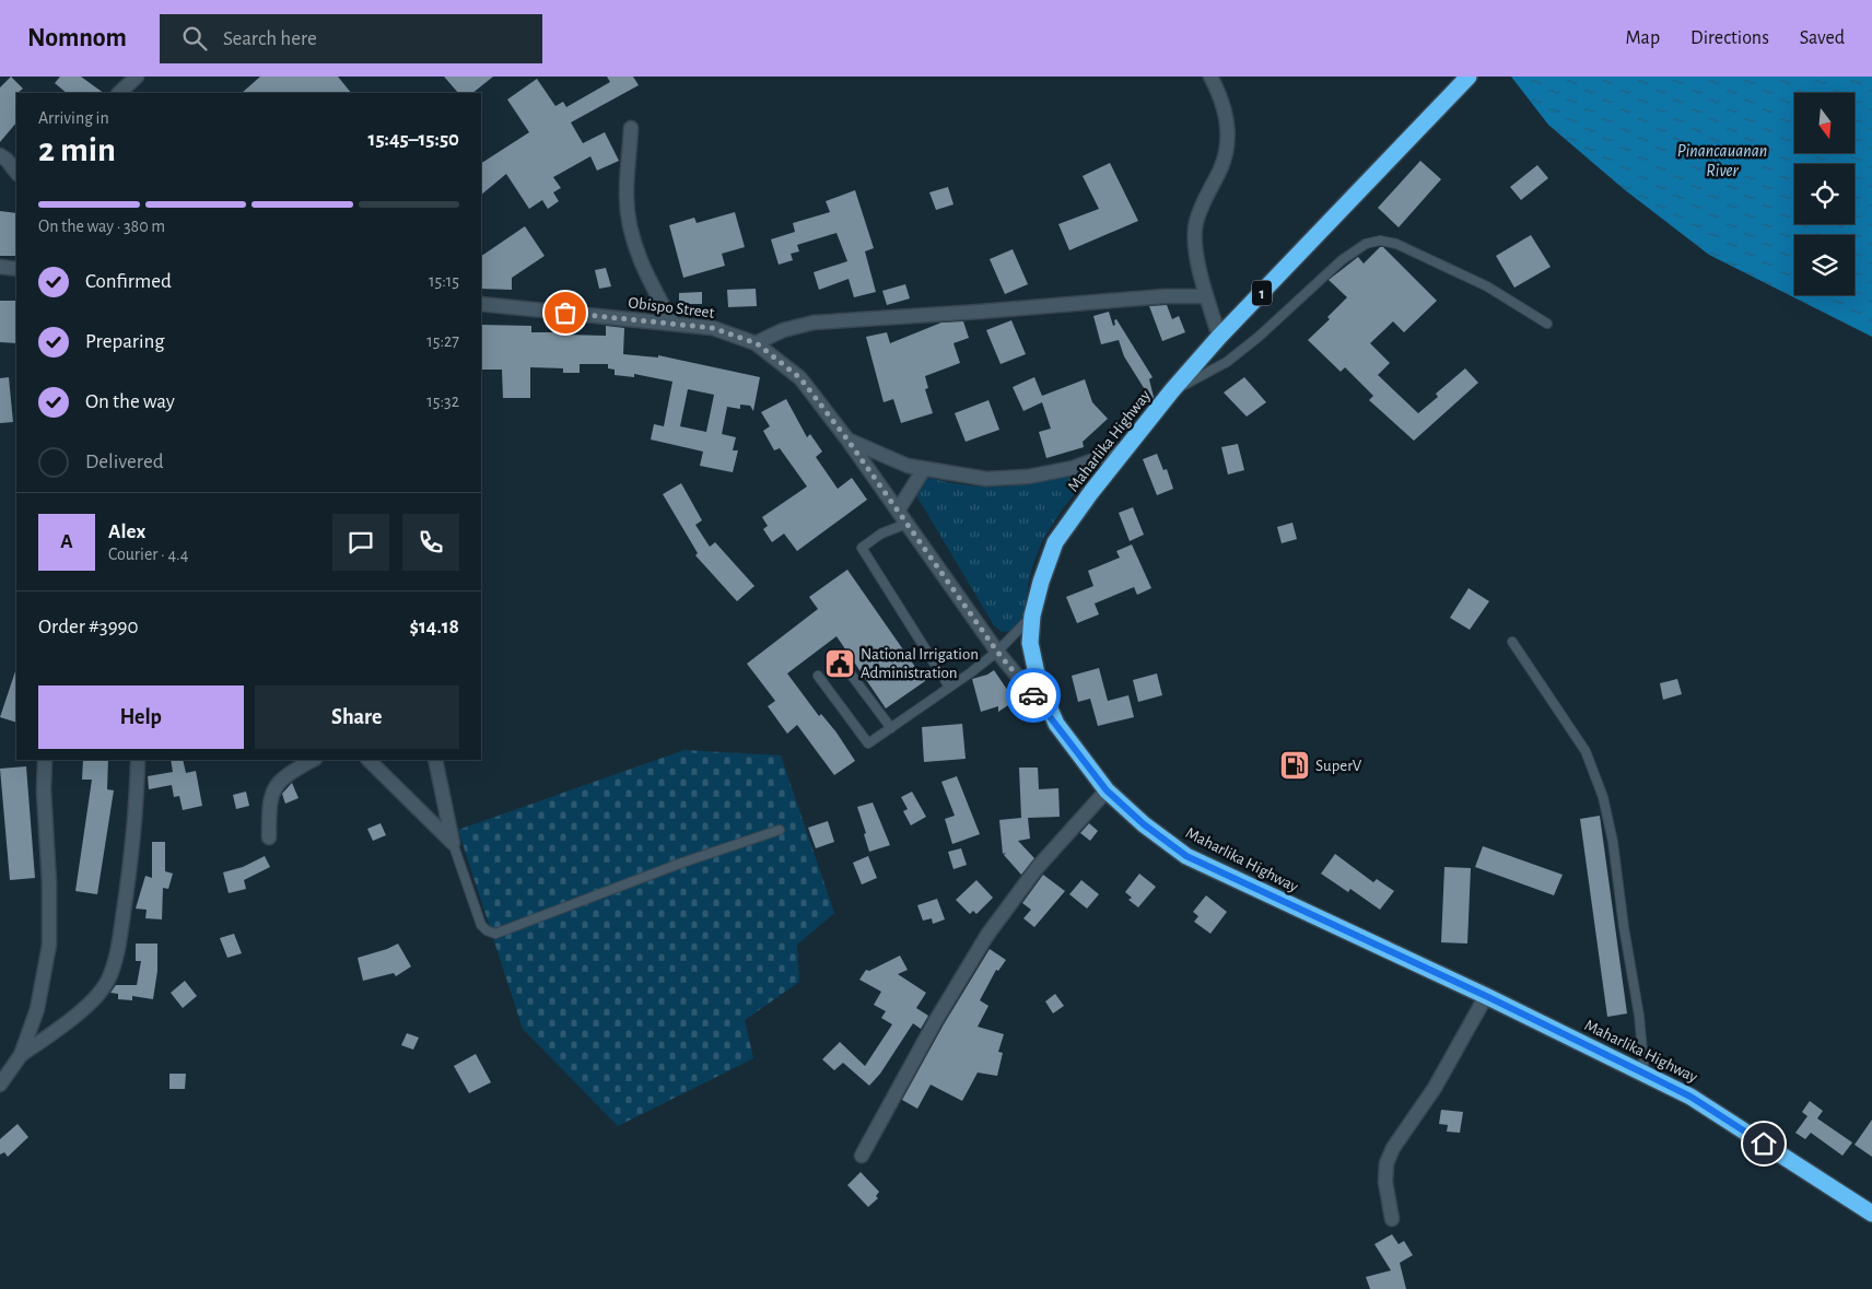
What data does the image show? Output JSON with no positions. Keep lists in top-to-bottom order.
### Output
{
  "streets": {
    "highway": ["1", "Maharlika Highway"],
    "street": ["Obispo Street"]
  },
  "crossings": [
    ["Obispo Street", "Maharlika Highway"]
  ],
  "water": ["Pinancauanan River"],
  "places": {
    "public building": ["National Irrigation Administration"],
    "fuel station": ["SuperV"]
  },
  "north": "bottom",
  "page": {
    "header": "Nomnom",
    "search": "Search here",
    "nav": ["Map", "Directions", "Saved"],
    "heading": ["2 min", "Arriving in", "15:45–15:50"],
    "panel": [
      "Alex",
      "Courier · 4.4",
      "Order #3990",
      "$14.18"
    ],
    "bar": "On the way · 380 m",
    "list": [
      ["Confirmed", "15:15"],
      ["Preparing", "15:27"],
      ["On the way", "15:32"],
      "Delivered"
    ],
    "round": "A",
    "buttons": ["Help", "Share"]
  }
}
